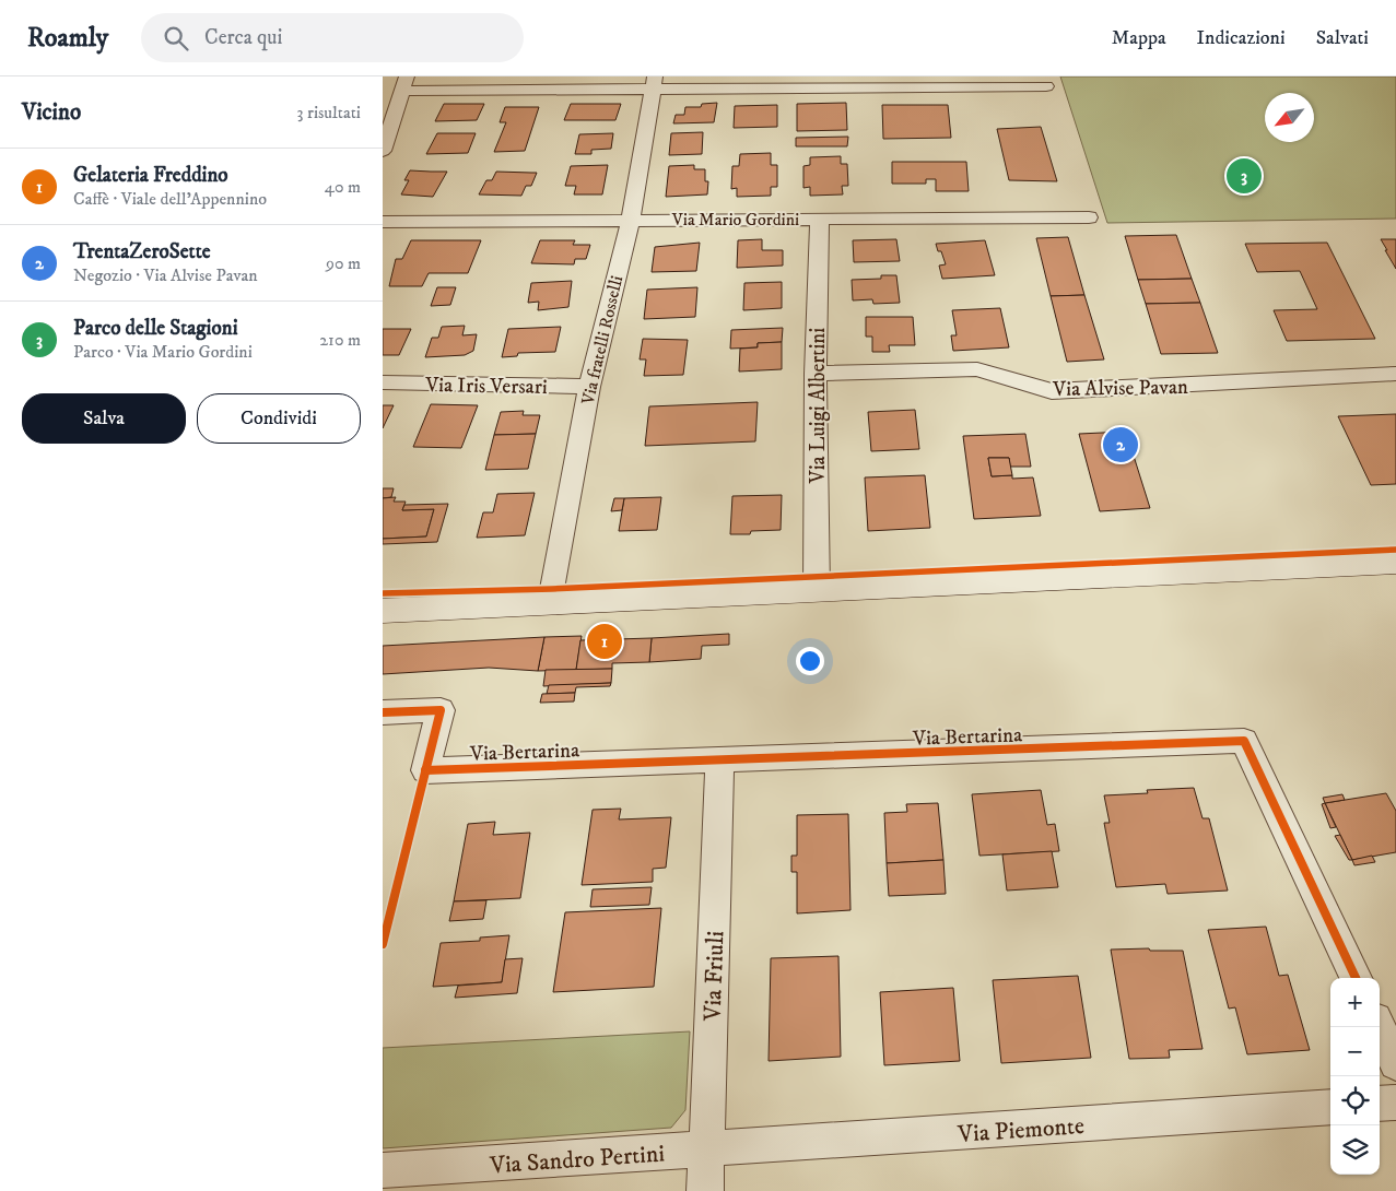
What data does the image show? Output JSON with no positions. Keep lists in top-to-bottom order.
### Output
{
  "streets": {
    "street": [
      "Via Mario Gordini",
      "Via fratelli Rosselli",
      "Via Iris Versari",
      "Via Alvise Pavan",
      "Via Luigi Albertini",
      "Via Bertarina",
      "Via Friuli",
      "Via Piemonte",
      "Via Sandro Pertini"
    ]
  },
  "crossings": [
    ["Via Mario Gordini", "Via fratelli Rosselli"],
    ["Via Mario Gordini", "Via Luigi Albertini"],
    ["Via fratelli Rosselli", "Via Iris Versari"],
    ["Via Alvise Pavan", "Via Luigi Albertini"],
    ["Via Bertarina", "Via Friuli"],
    ["Via Friuli", "Via Piemonte"],
    ["Via Friuli", "Via Sandro Pertini"],
    ["Via Piemonte", "Via Sandro Pertini"]
  ],
  "north": "bottom left",
  "page": {
    "header": "Roamly",
    "search": "Cerca qui",
    "nav": ["Mappa", "Indicazioni", "Salvati"],
    "heading": ["Vicino", "3 risultati"],
    "list": [
      {
        "mark": "1",
        "name": "Gelateria Freddino",
        "note": "Caffè · Viale dell'Appennino",
        "value": "40 m"
      },
      {
        "mark": "2",
        "name": "TrentaZeroSette",
        "note": "Negozio · Via Alvise Pavan",
        "value": "90 m"
      },
      {
        "mark": "3",
        "name": "Parco delle Stagioni",
        "note": "Parco · Via Mario Gordini",
        "value": "210 m"
      }
    ],
    "pins": ["3", "2", "1"],
    "buttons": ["Salva", "Condividi"],
    "map_buttons": ["+", "−"]
  }
}
